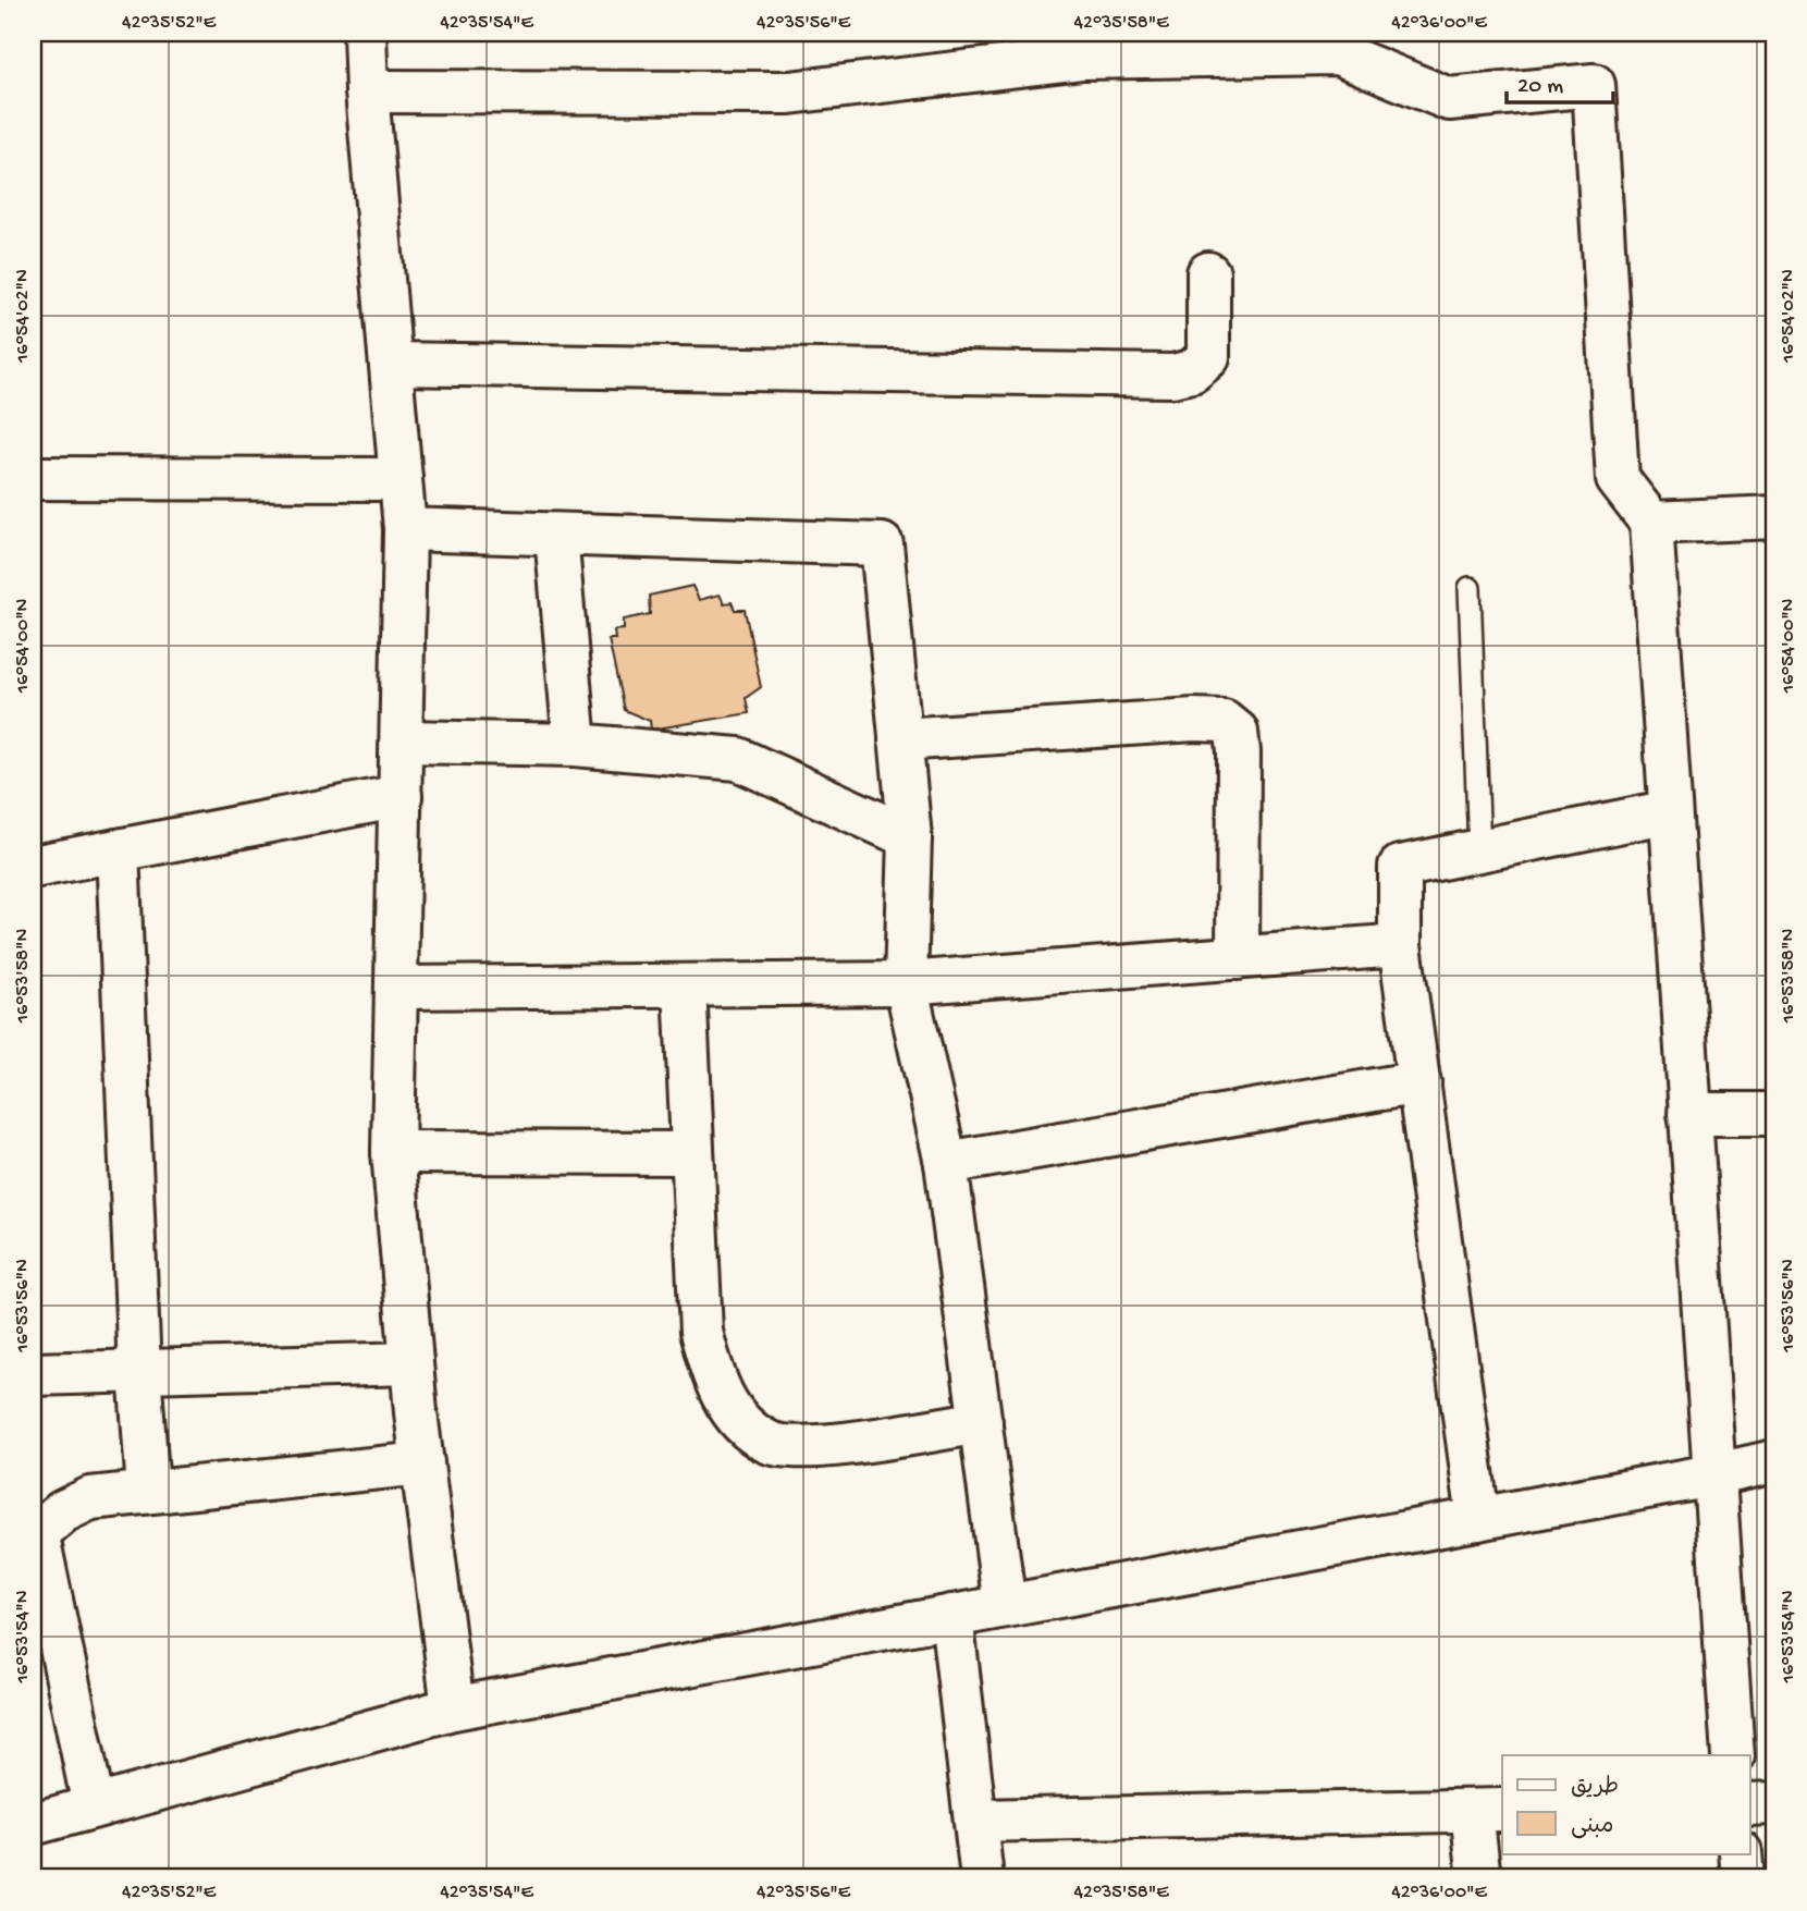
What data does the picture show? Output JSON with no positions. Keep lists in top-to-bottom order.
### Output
{
  "legend": ["طريق", "مبنى"],
  "scale_bar": "20 m",
  "coordinates": [
    "42°35'52\"E",
    "42°35'54\"E",
    "42°35'56\"E",
    "42°35'58\"E",
    "42°36'00\"E",
    "16°54'02\"N",
    "16°54'00\"N",
    "16°53'58\"N",
    "16°53'56\"N",
    "16°53'54\"N"
  ]
}
